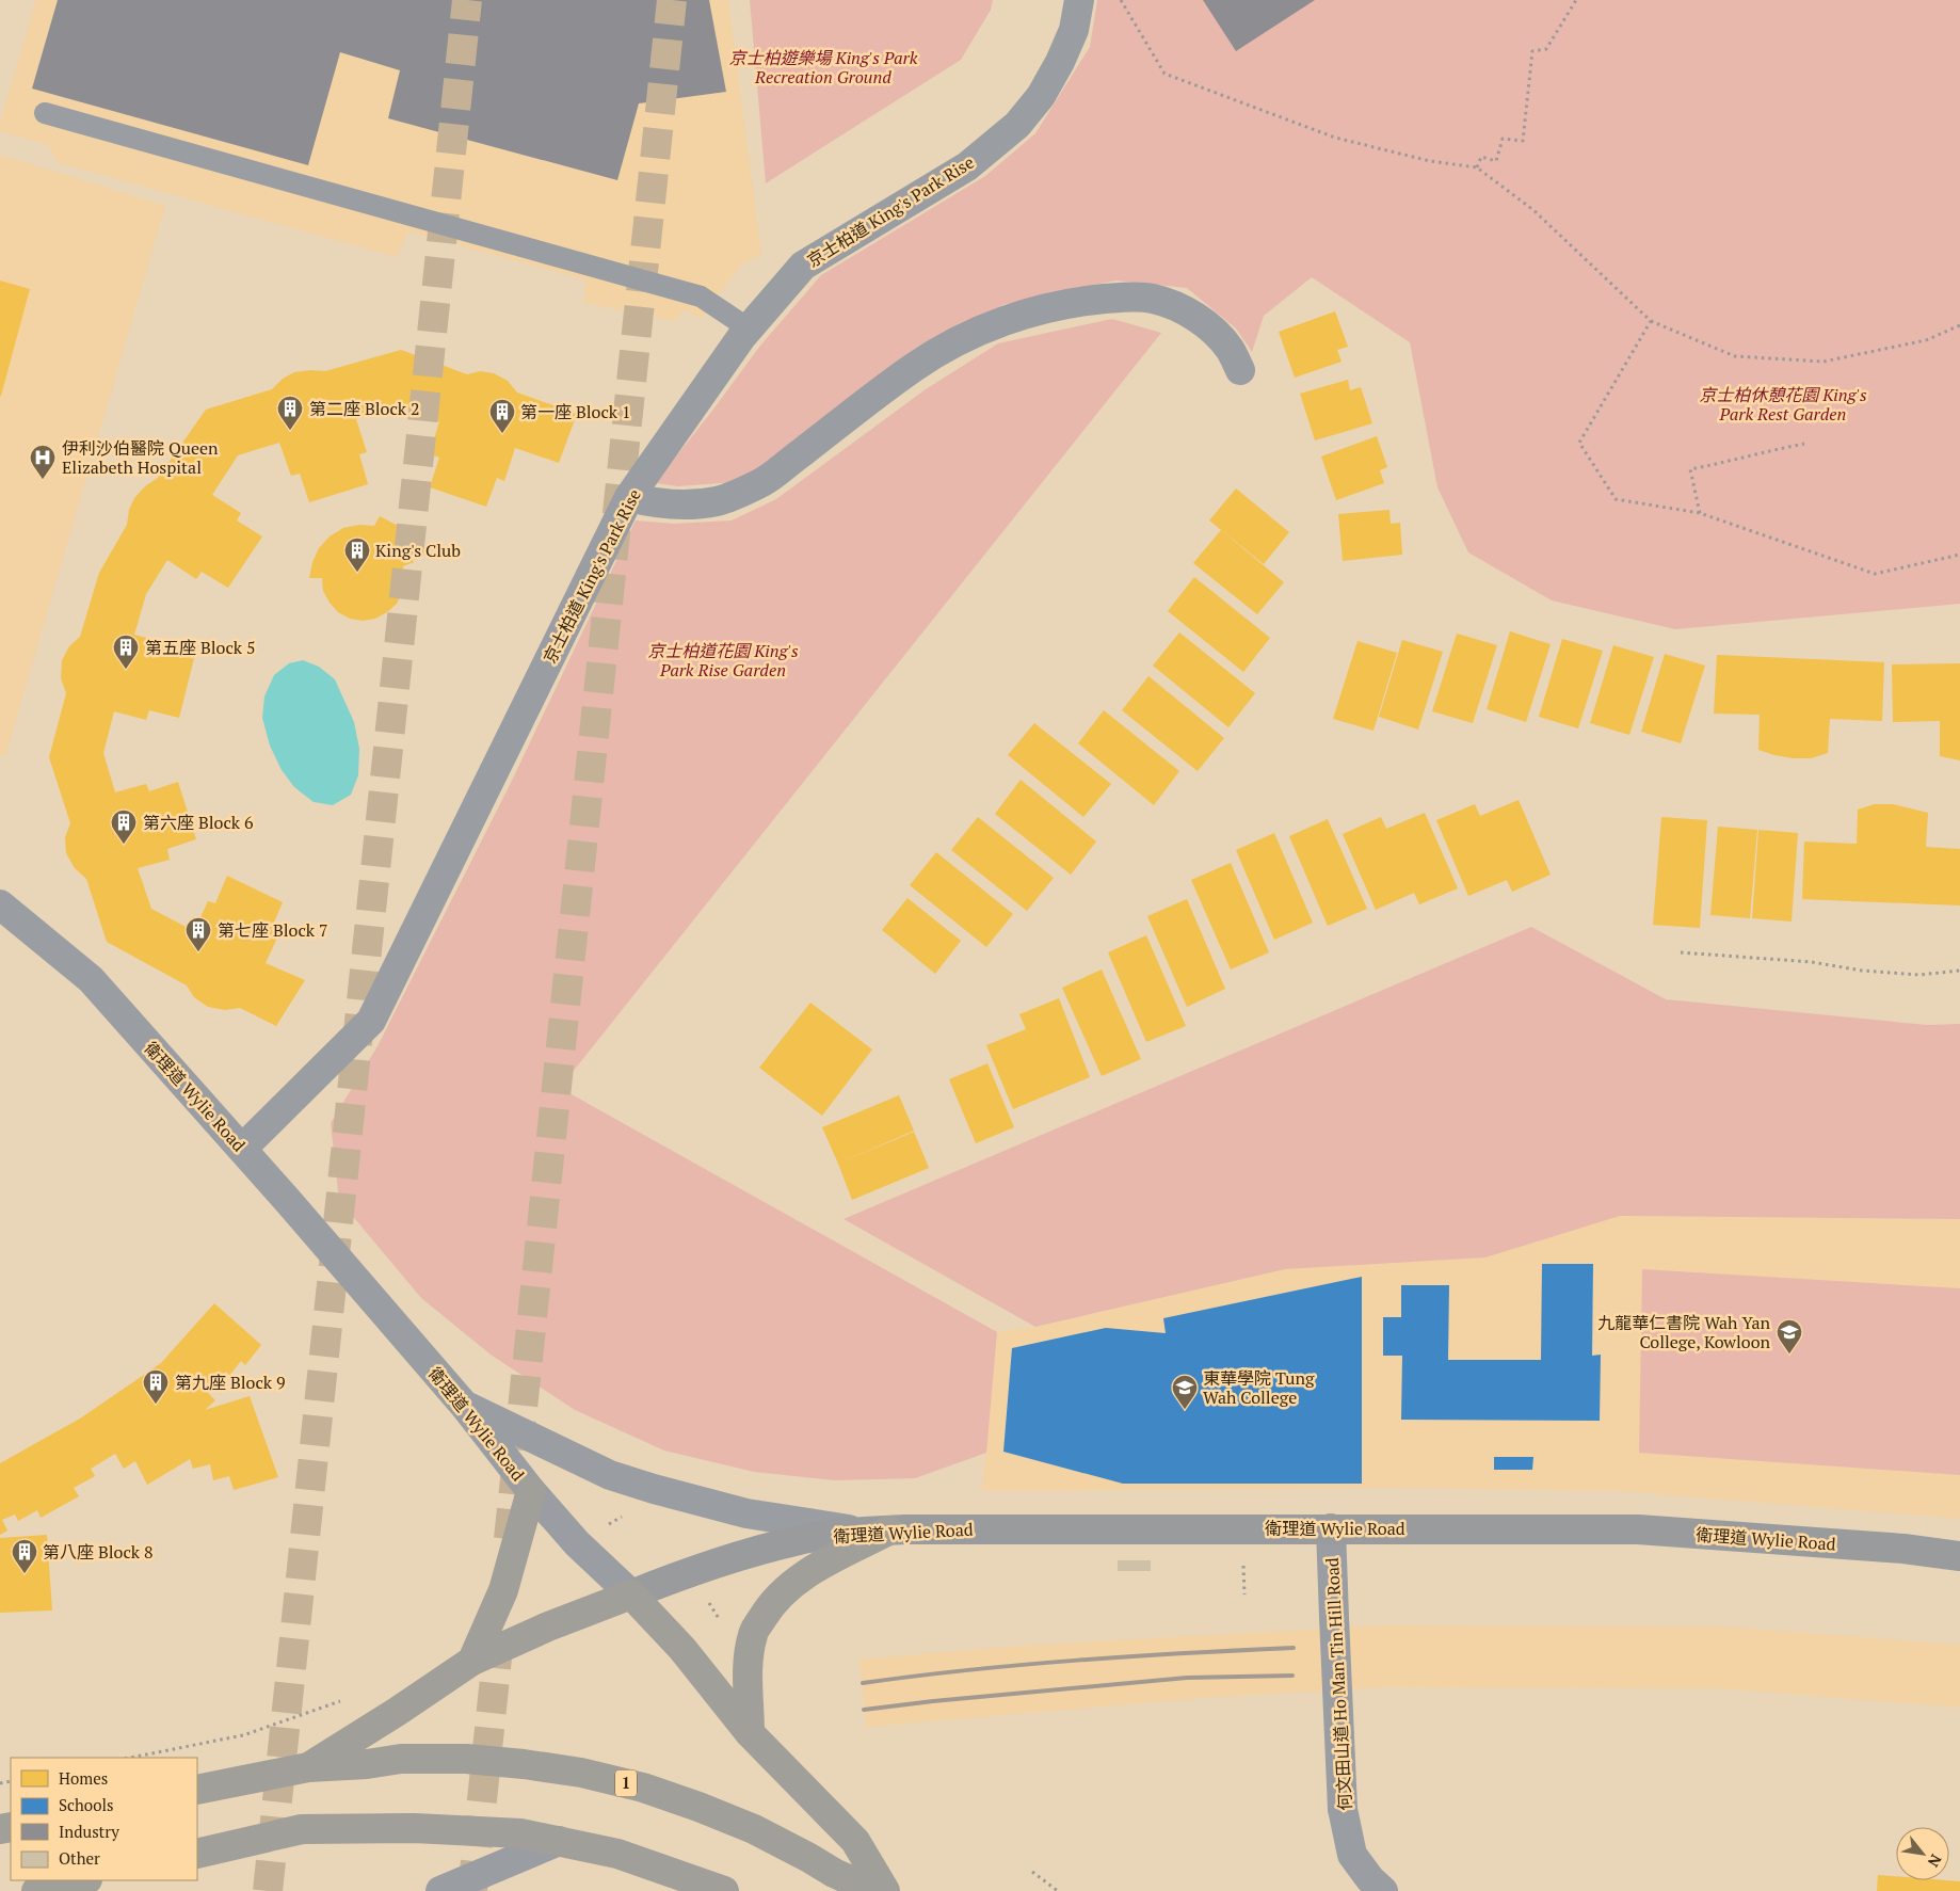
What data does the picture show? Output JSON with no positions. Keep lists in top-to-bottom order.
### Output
{
  "streets": {
    "highway": ["1"],
    "main road": ["衛理道 Wylie Road"],
    "street": ["京士柏道 King's Park Rise", "何文田山道 Ho Man Tin Hill Road"]
  },
  "crossings": [
    ["京士柏道 King's Park Rise", "衛理道 Wylie Road"],
    ["衛理道 Wylie Road", "何文田山道 Ho Man Tin Hill Road"]
  ],
  "parks": ["京士柏遊樂場 King's Park Recreation Ground", "京士柏休憩花園 King's Park Rest Garden", "京士柏道花園 King's Park Rise Garden"],
  "places": {
    "building": [
      "第二座 Block 2",
      "第一座 Block 1",
      "King's Club",
      "第五座 Block 5",
      "第六座 Block 6",
      "第七座 Block 7",
      "第九座 Block 9",
      "第八座 Block 8"
    ],
    "hospital": ["伊利沙伯醫院 Queen Elizabeth Hospital"],
    "school or university": ["九龍華仁書院 Wah Yan College, Kowloon", "東華學院 Tung Wah College"]
  },
  "legend": [
    "Homes",
    "Schools",
    "Industry",
    "Other"
  ],
  "north": "bottom right"
}
